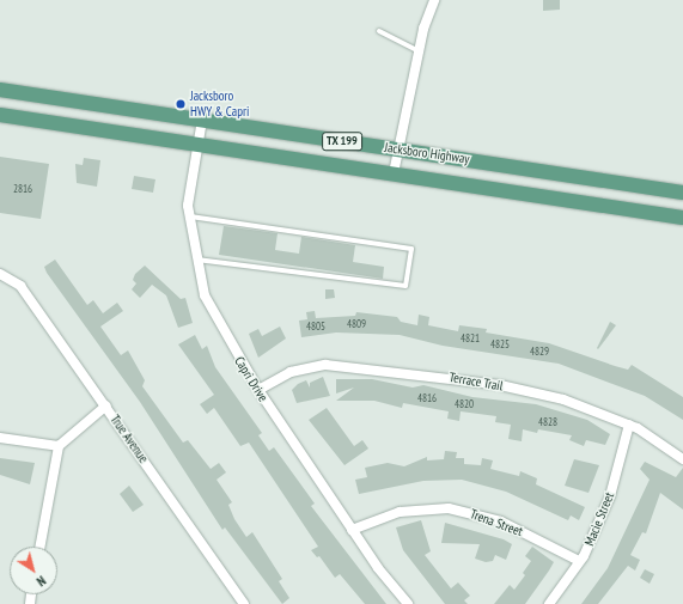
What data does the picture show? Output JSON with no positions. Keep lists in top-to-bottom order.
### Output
{
  "streets": {
    "main road": ["TX 199", "Jacksboro Highway"],
    "street": [
      "Capri Drive",
      "Terrace Trail",
      "True Avenue",
      "Macie Street",
      "Trena Street"
    ]
  },
  "crossings": [
    ["Jacksboro Highway", "Capri Drive"],
    ["Capri Drive", "Terrace Trail"],
    ["Capri Drive", "Trena Street"],
    ["Terrace Trail", "Macie Street"],
    ["Macie Street", "Trena Street"]
  ],
  "places": ["Jacksboro HWY & Capri"],
  "house_numbers": [
    "2816",
    "4809",
    "4805",
    "4821",
    "4825",
    "4829",
    "4816",
    "4820",
    "4828"
  ],
  "north": "bottom right"
}
